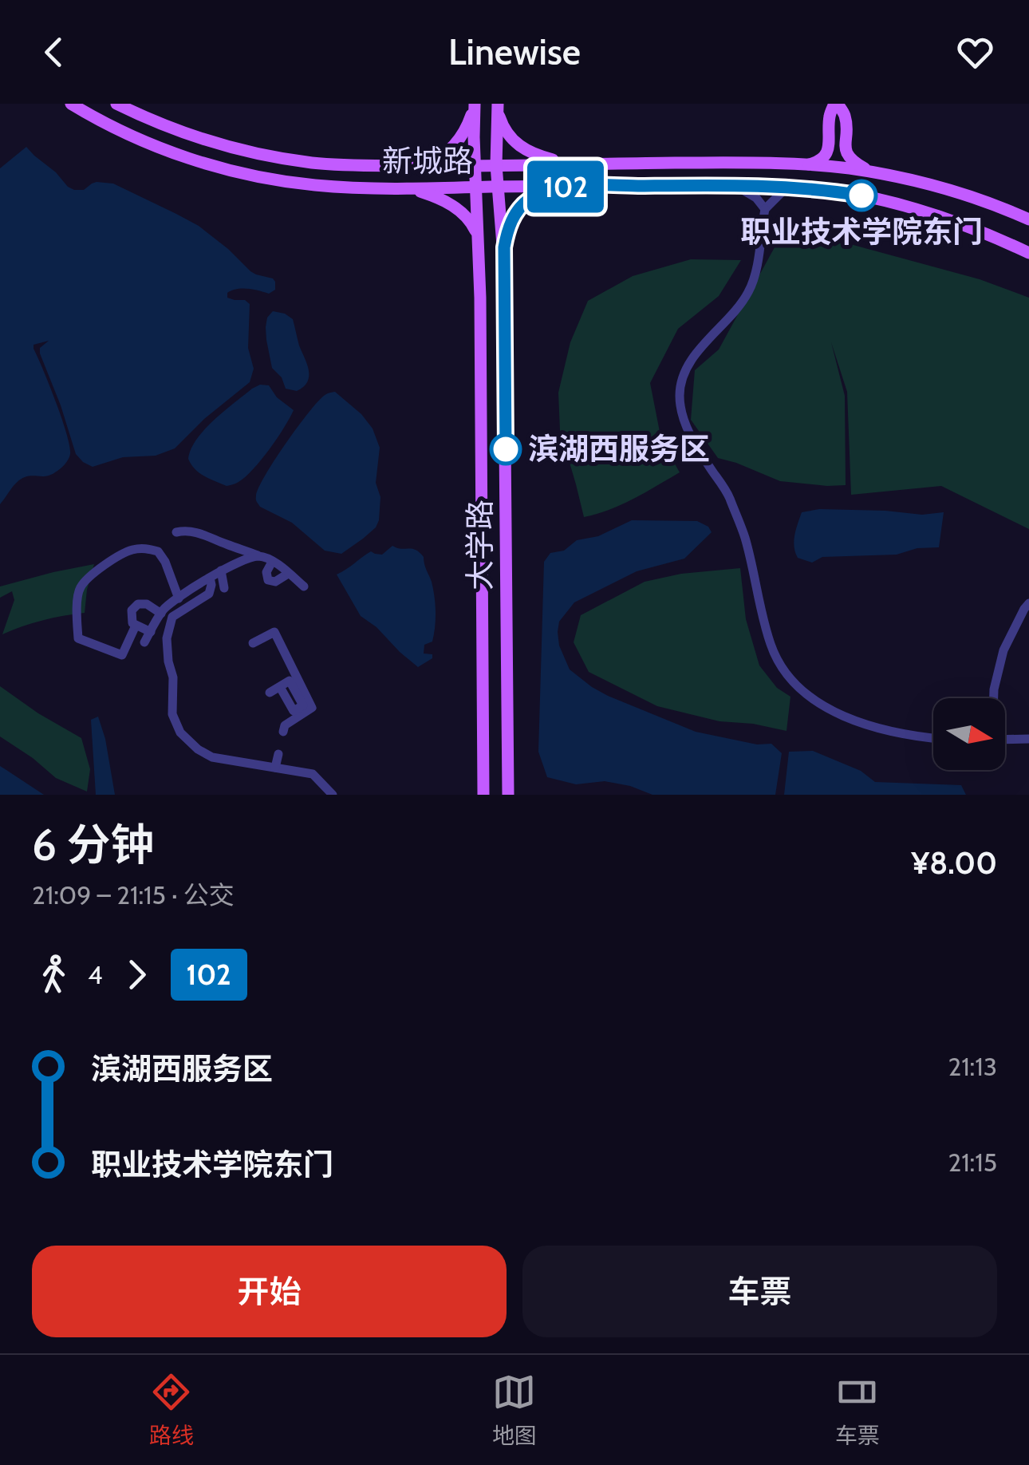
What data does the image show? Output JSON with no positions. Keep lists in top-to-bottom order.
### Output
{
  "streets": {
    "main road": ["新城路", "大学路"]
  },
  "crossings": [
    ["新城路", "大学路"]
  ],
  "places": ["职业技术学院东门", "滨湖西服务区"],
  "lines": ["bus line 102"],
  "north": "right",
  "page": {
    "header": "Linewise",
    "on_map": "102",
    "heading": ["6 分钟", "21:09 – 21:15 · 公交", "¥8.00"],
    "legs": ["4", "102"],
    "list": [
      {
        "name": "滨湖西服务区",
        "value": "21:13"
      },
      {
        "name": "职业技术学院东门",
        "value": "21:15"
      }
    ],
    "buttons": ["开始", "车票"],
    "tabs": ["路线", "地图", "车票"]
  }
}
